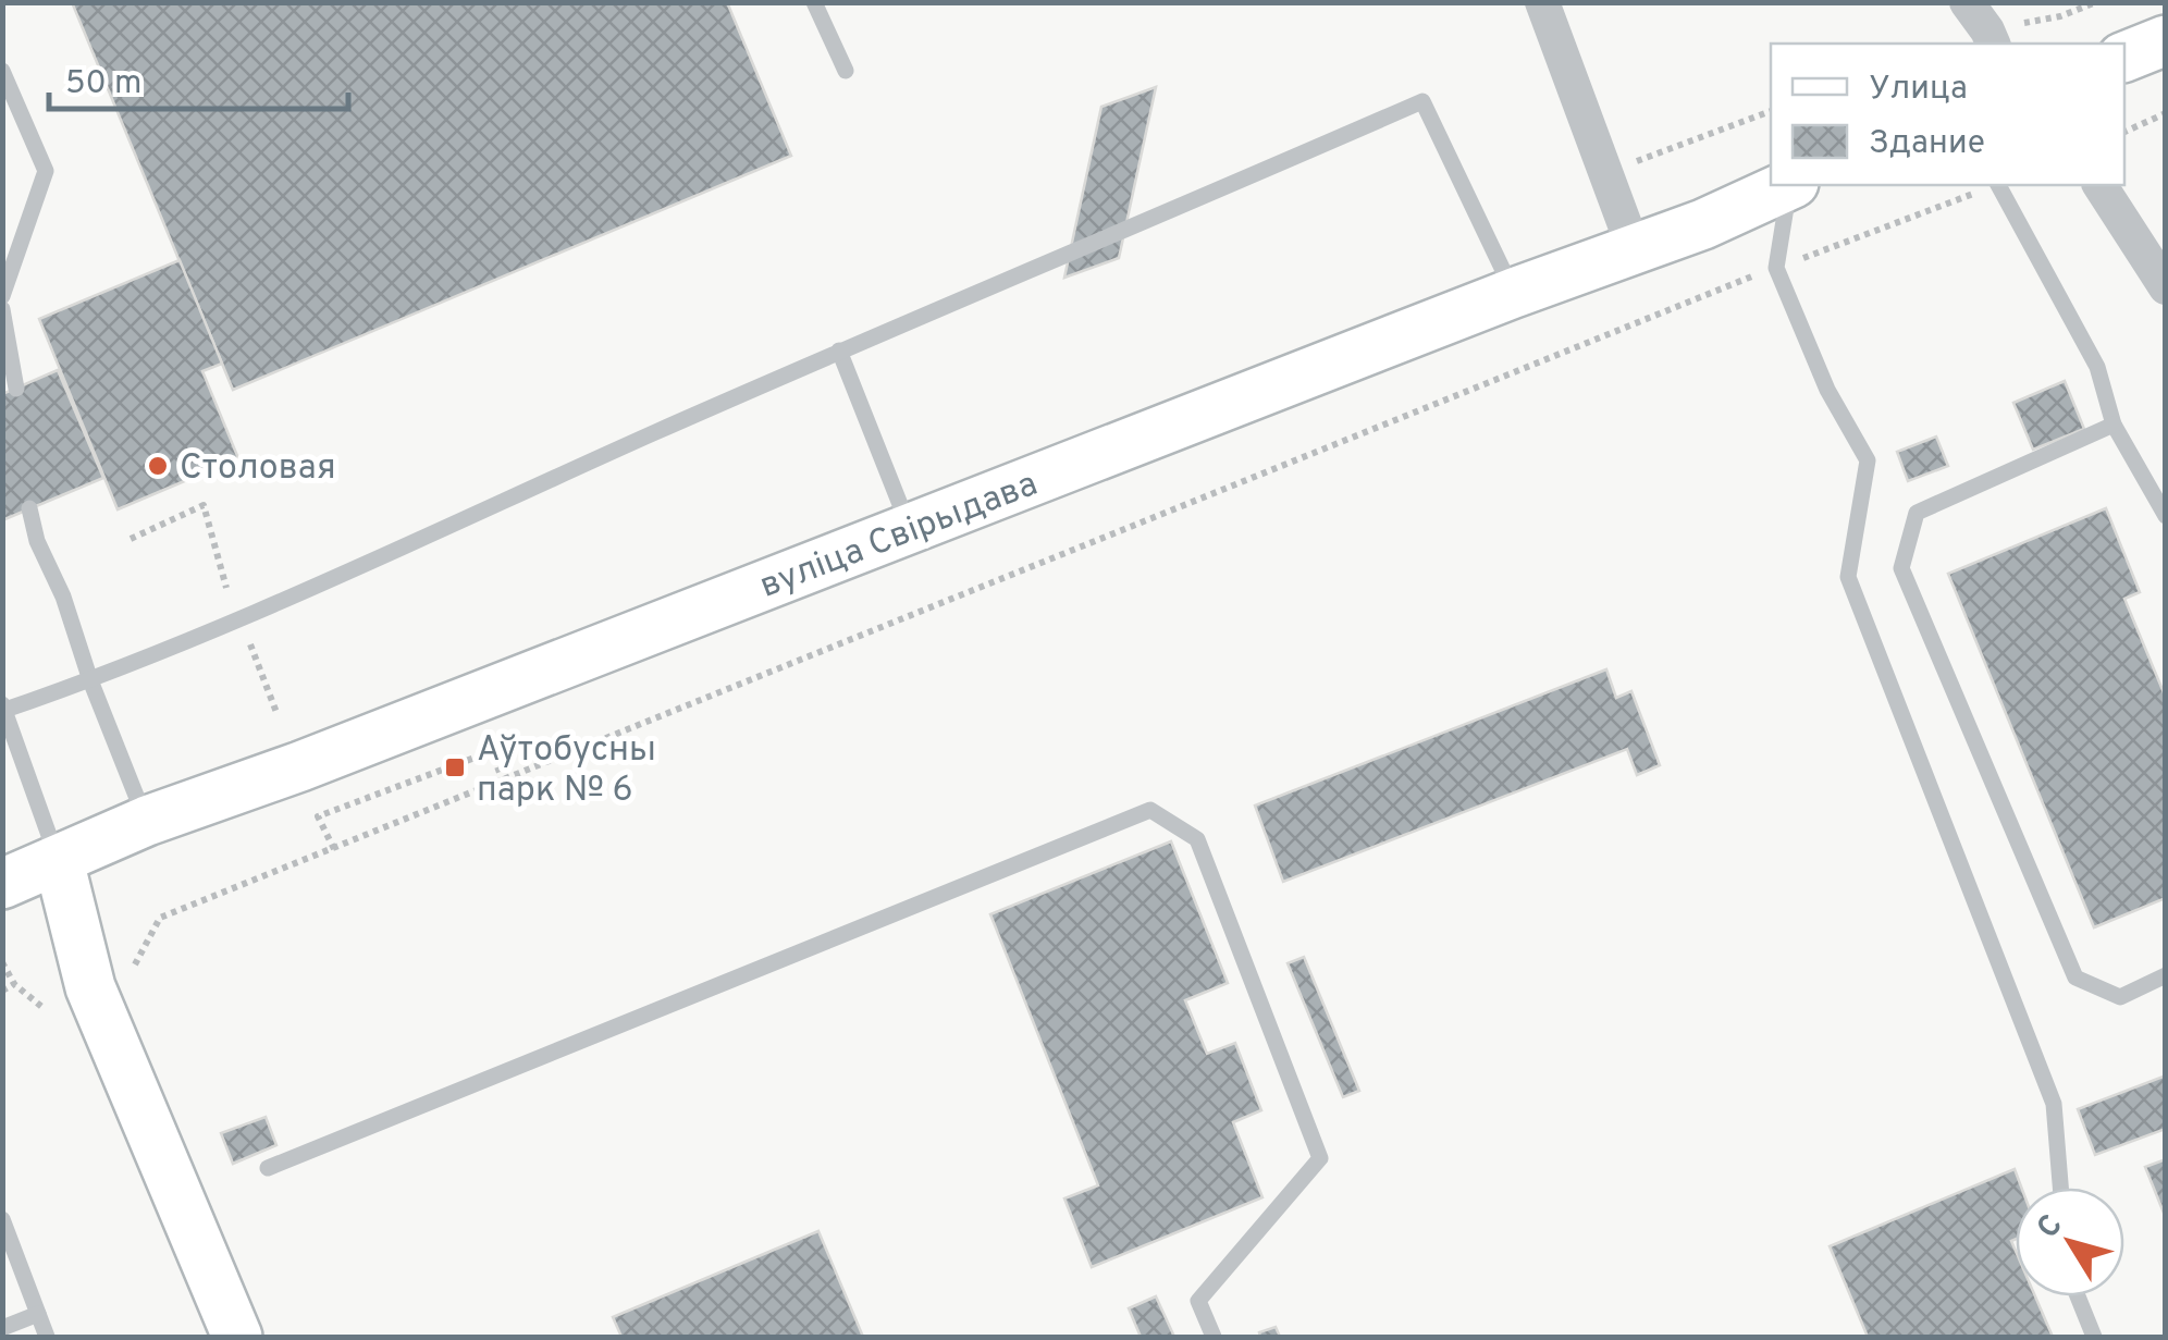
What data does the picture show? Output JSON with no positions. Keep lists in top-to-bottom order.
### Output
{
  "streets": {
    "main road": ["вуліца Свірыдава"]
  },
  "places": {
    "other": ["Столовая"],
    "transit": ["Аўтобусны парк № 6"]
  },
  "legend": ["Улица", "Здание"],
  "scale_bar": "50 m",
  "north": "top left"
}
